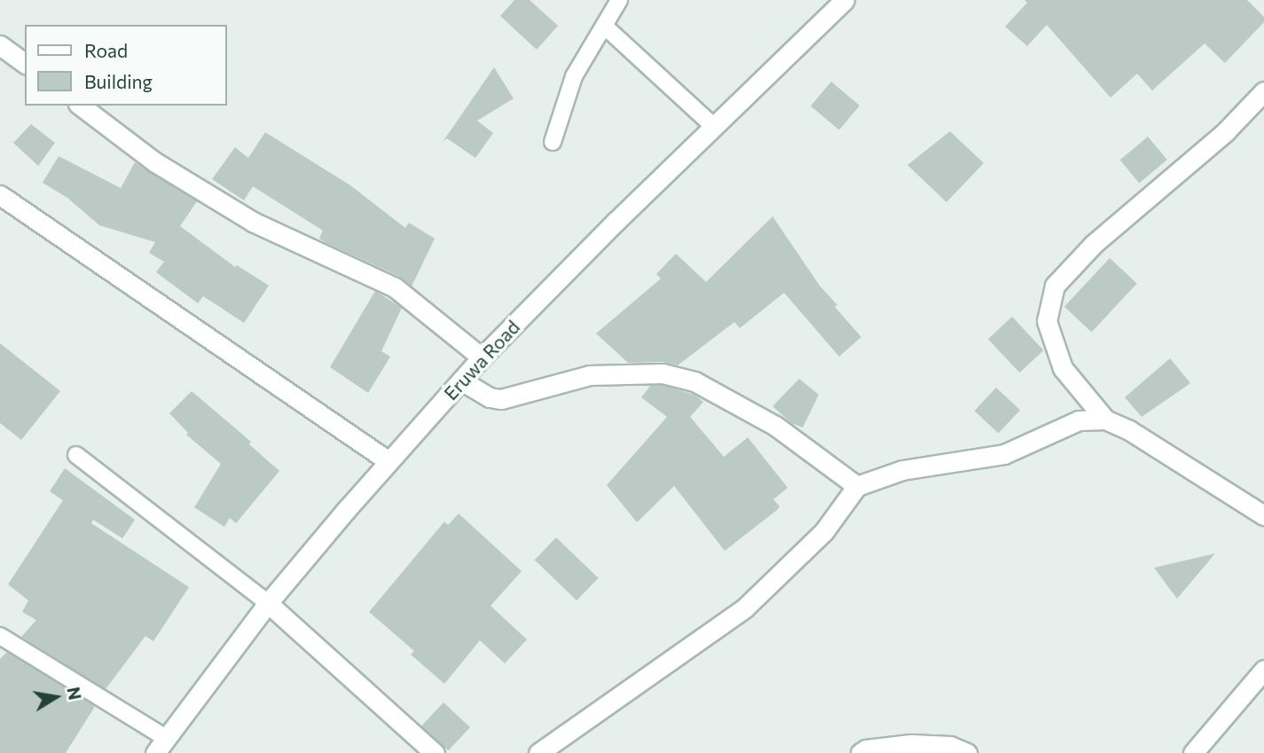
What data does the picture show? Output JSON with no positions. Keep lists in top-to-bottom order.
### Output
{
  "streets": {
    "street": ["Eruwa Road"]
  },
  "legend": ["Road", "Building"],
  "north": "right"
}
